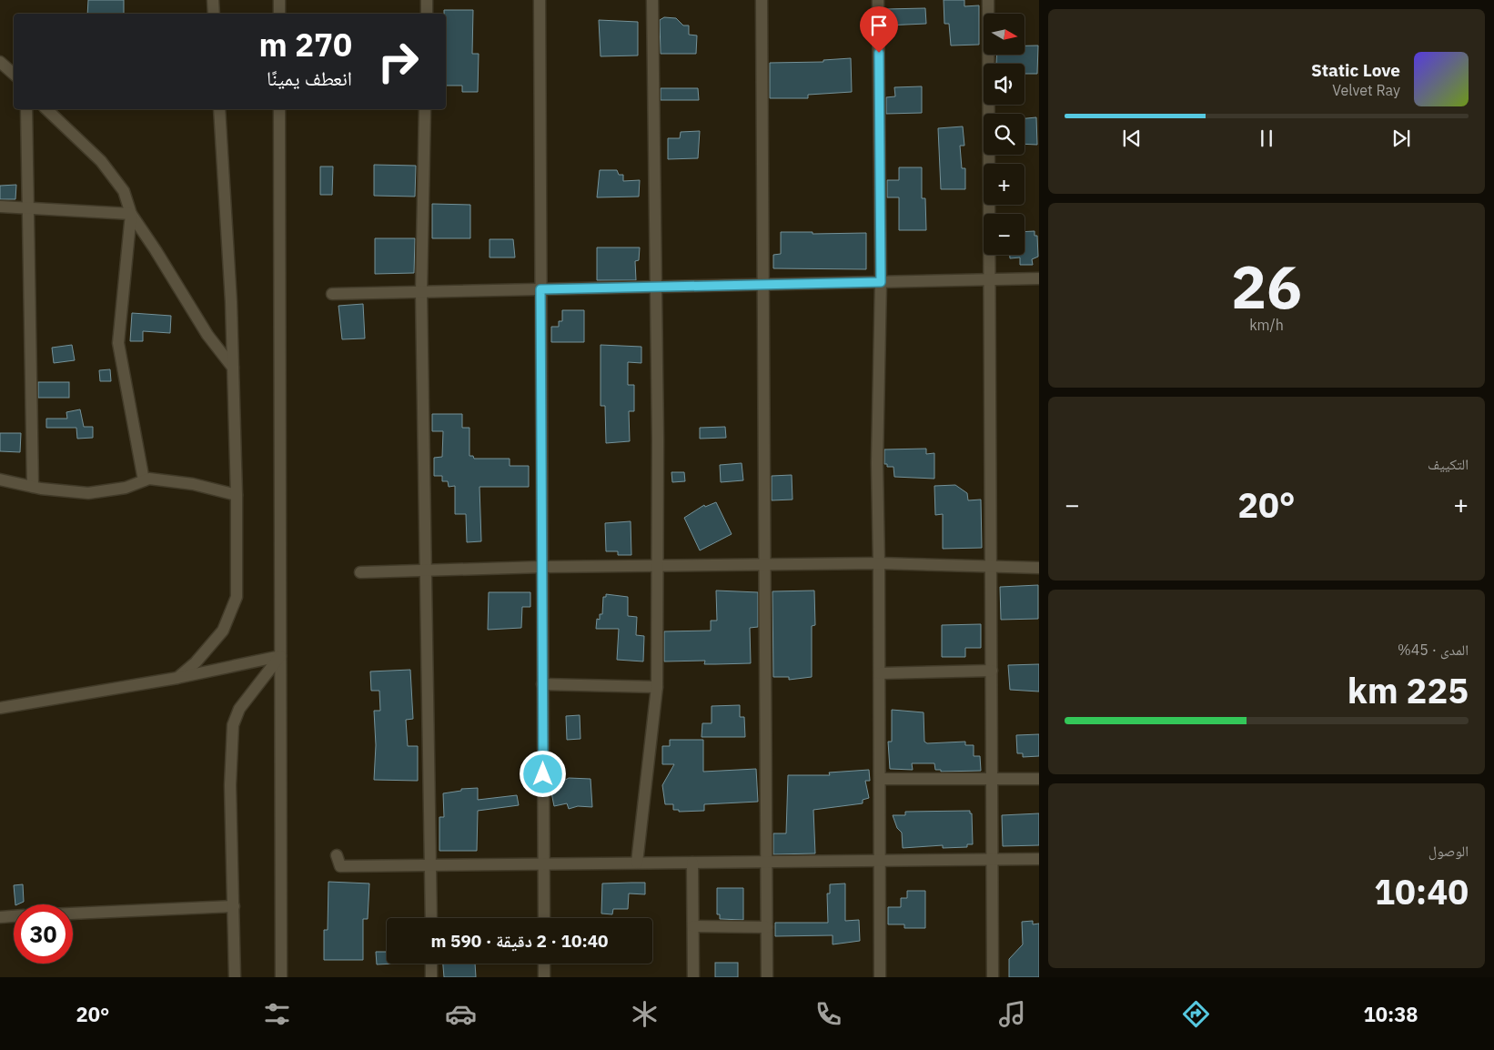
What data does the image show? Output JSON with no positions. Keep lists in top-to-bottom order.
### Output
{
  "north": "right",
  "page": {
    "map_buttons": ["+", "−"],
    "turn": ["270 m", "انعطف يمينًا"],
    "song": ["Static Love", "Velvet Ray"],
    "tile": [
      ["26", "km/h"],
      "التكييف",
      ["المدى · 45%", "225 km"],
      ["الوصول", "10:40"]
    ],
    "heat": ["−", "20°", "+"],
    "limit": "30",
    "trip": "10:40 · 2 دقيقة · 590 m",
    "tabs": ["10:38", "20°"]
  }
}
